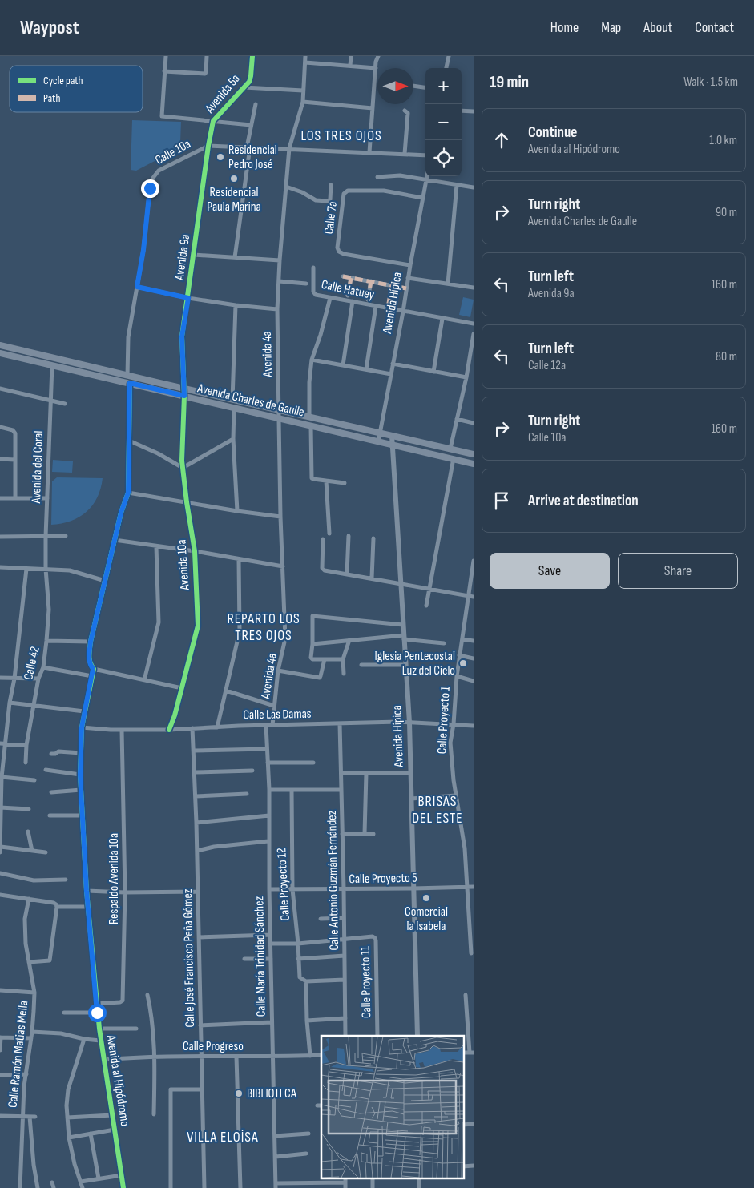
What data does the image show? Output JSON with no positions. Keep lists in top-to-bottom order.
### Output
{
  "streets": {
    "main road": ["Avenida Charles de Gaulle"],
    "street": [
      "Avenida 5a",
      "Calle 10a",
      "Calle 7a",
      "Avenida 9a",
      "Calle Hatuey",
      "Avenida Hípica",
      "Avenida 4a",
      "Avenida del Coral",
      "Avenida 10a",
      "Calle 42",
      "Calle Las Damas",
      "Calle Proyecto 1",
      "Respaldo Avenida 10a",
      "Calle Proyecto 5",
      "Calle Antonio Guzmán Fernández",
      "Calle Proyecto 12",
      "Calle María Trinidad Sánchez",
      "Calle José Francisco Peña Gómez",
      "Calle Proyecto 11",
      "Calle Progreso",
      "Calle Ramón Matias Mella",
      "Avenida al Hipódromo"
    ]
  },
  "crossings": [
    ["Avenida 5a", "Calle 10a"],
    ["Avenida 5a", "Avenida 9a"],
    ["Calle 10a", "Avenida 9a"],
    ["Calle 10a", "Avenida 4a"],
    ["Calle 10a", "Avenida Charles de Gaulle"],
    ["Calle 7a", "Avenida Hípica"],
    ["Avenida 9a", "Avenida Charles de Gaulle"],
    ["Avenida 9a", "Avenida 10a"],
    ["Calle Hatuey", "Avenida Hípica"],
    ["Avenida Hípica", "Avenida Charles de Gaulle"],
    ["Avenida Hípica", "Calle Las Damas"],
    ["Avenida Hípica", "Calle Proyecto 5"],
    ["Avenida 4a", "Avenida Charles de Gaulle"],
    ["Avenida 4a", "Calle Las Damas"],
    ["Avenida Charles de Gaulle", "Avenida del Coral"],
    ["Avenida Charles de Gaulle", "Avenida 10a"],
    ["Avenida Charles de Gaulle", "Avenida al Hipódromo"],
    ["Avenida del Coral", "Calle 42"],
    ["Avenida 10a", "Calle Las Damas"],
    ["Calle Las Damas", "Calle Proyecto 1"],
    ["Calle Las Damas", "Respaldo Avenida 10a"],
    ["Calle Las Damas", "Calle Antonio Guzmán Fernández"],
    ["Calle Las Damas", "Calle María Trinidad Sánchez"],
    ["Calle Las Damas", "Calle José Francisco Peña Gómez"],
    ["Calle Las Damas", "Avenida al Hipódromo"],
    ["Calle Proyecto 1", "Calle Proyecto 5"],
    ["Respaldo Avenida 10a", "Avenida al Hipódromo"],
    ["Calle Proyecto 5", "Calle Antonio Guzmán Fernández"],
    ["Calle Proyecto 5", "Calle Proyecto 12"],
    ["Calle Proyecto 5", "Calle María Trinidad Sánchez"],
    ["Calle Antonio Guzmán Fernández", "Calle Proyecto 11"],
    ["Calle Proyecto 12", "Calle Proyecto 11"],
    ["Calle María Trinidad Sánchez", "Calle Proyecto 11"],
    ["Calle María Trinidad Sánchez", "Calle Progreso"],
    ["Calle José Francisco Peña Gómez", "Calle Progreso"],
    ["Calle Progreso", "Avenida al Hipódromo"]
  ],
  "districts": [
    "LOS TRES OJOS",
    "REPARTO LOS TRES OJOS",
    "BRISAS DEL ESTE",
    "VILLA ELOÍSA"
  ],
  "places": [
    "Residencial Pedro José",
    "Residencial Paula Marina",
    "Iglesia Pentecostal Luz del Cielo",
    "Comercial la Isabela",
    "BIBLIOTECA"
  ],
  "legend": ["Cycle path", "Path"],
  "north": "right",
  "page": {
    "header": "Waypost",
    "nav": [
      "Home",
      "Map",
      "About",
      "Contact"
    ],
    "heading": ["19 min", "Walk · 1.5 km"],
    "map_buttons": ["+", "−"],
    "list": [
      ["Continue", "Avenida al Hipódromo", "1.0 km"],
      ["Turn right", "Avenida Charles de Gaulle", "90 m"],
      ["Turn left", "Avenida 9a", "160 m"],
      ["Turn left", "Calle 12a", "80 m"],
      ["Turn right", "Calle 10a", "160 m"],
      "Arrive at destination"
    ],
    "buttons": ["Save", "Share"]
  }
}
